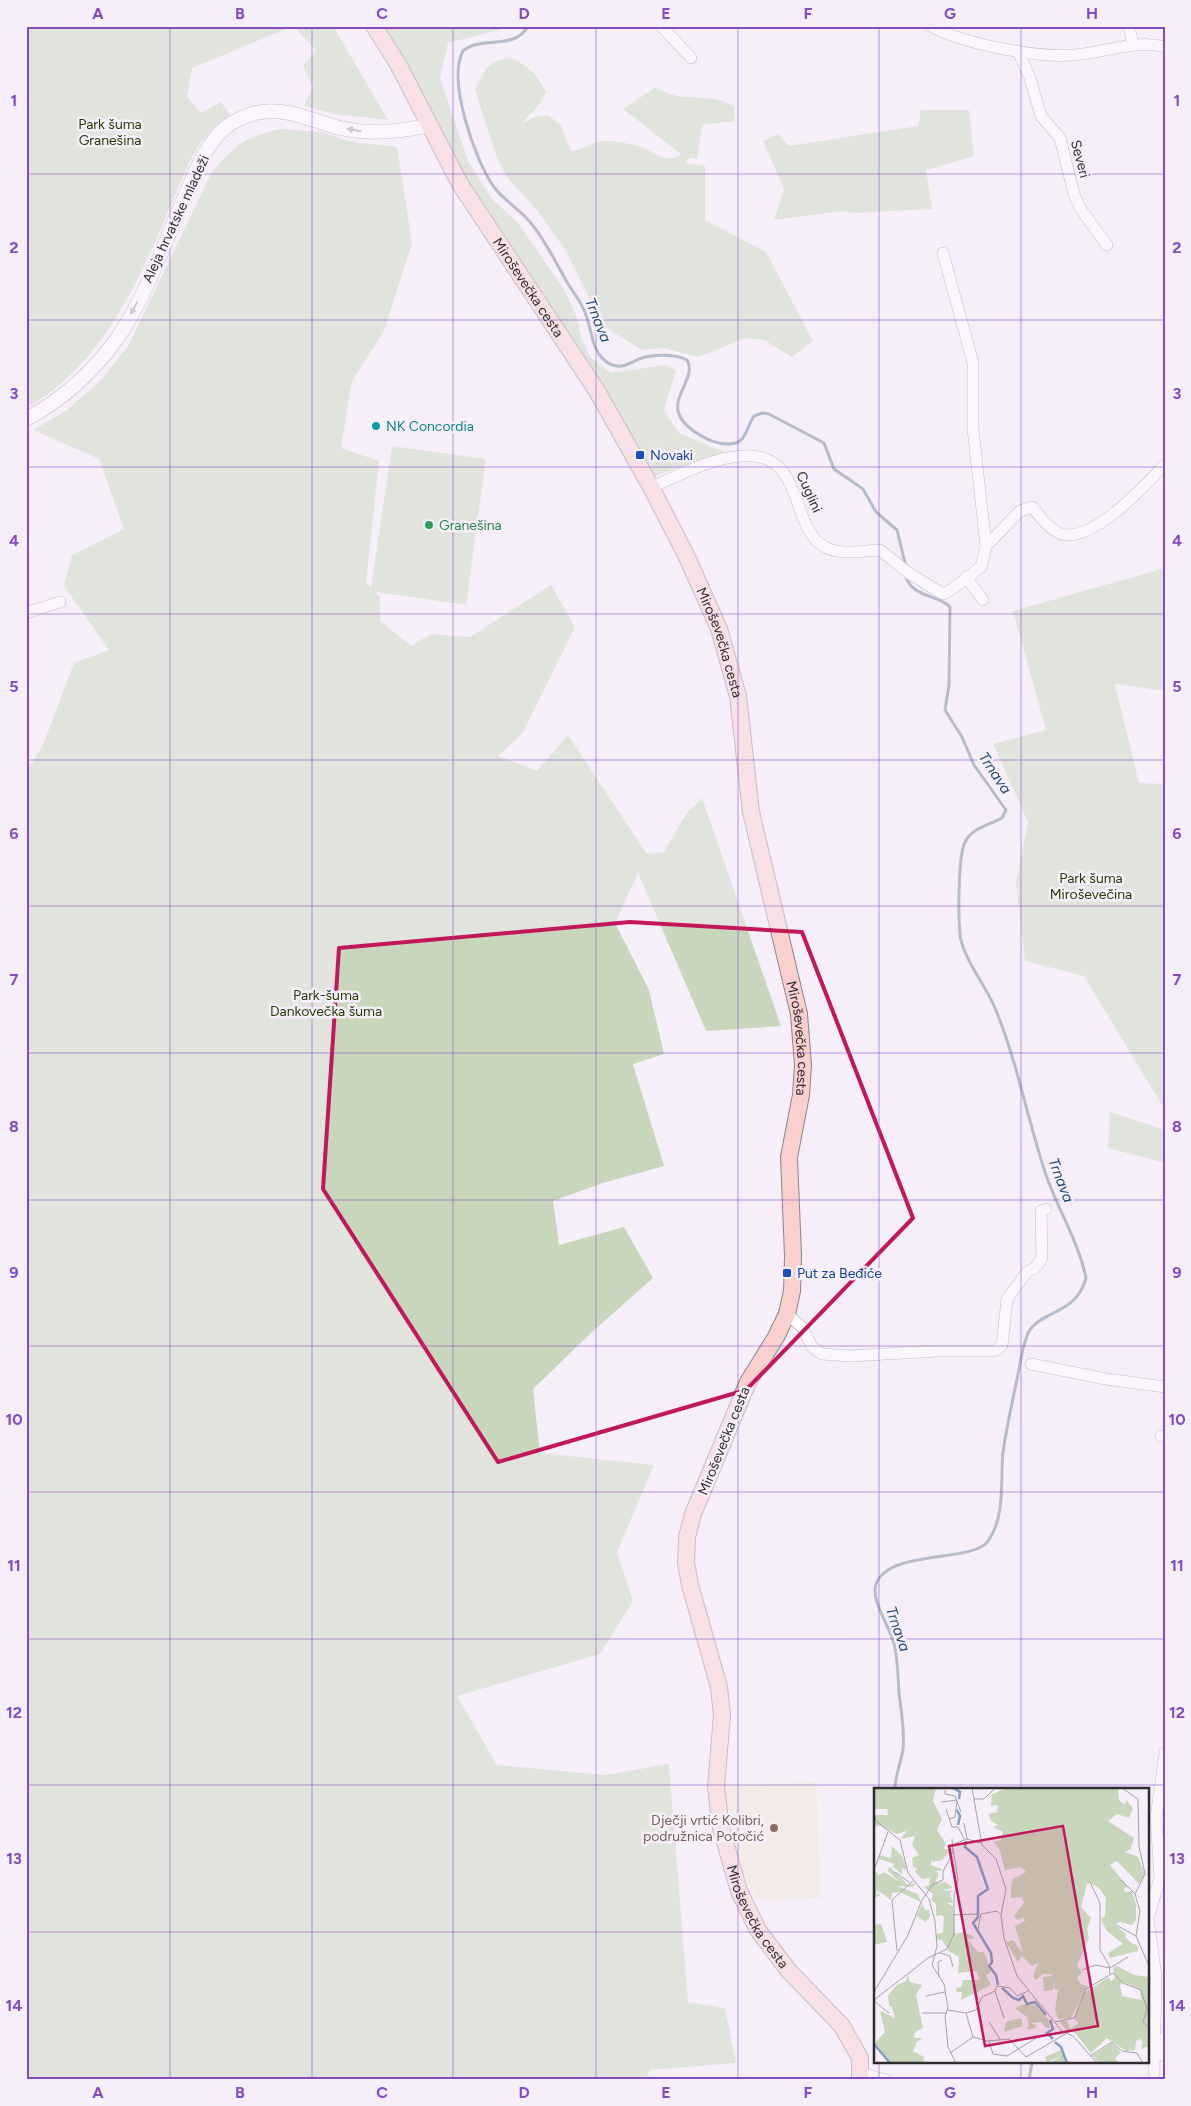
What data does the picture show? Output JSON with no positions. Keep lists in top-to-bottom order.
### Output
{
  "streets": {
    "main road": ["Miroševečka cesta"],
    "street": ["Severi", "Aleja hrvatske mladeži", "Cuglini"]
  },
  "crossings": [
    ["Aleja hrvatske mladeži", "Miroševečka cesta"],
    ["Miroševečka cesta", "Cuglini"]
  ],
  "one_way": ["Aleja hrvatske mladeži"],
  "water": ["Trnava"],
  "parks": ["Park šuma Granešina", "Park šuma Miroševečina", "Park-šuma Dankovečka šuma"],
  "places": {
    "other": ["NK Concordia", "Granešina", "Dječji vrtić Kolibri, podružnica Potočić"],
    "transit": ["Novaki", "Put za Beđiće"]
  },
  "grid": {
    "columns": [
      "A",
      "B",
      "C",
      "D",
      "E",
      "F",
      "G",
      "H"
    ],
    "rows": [
      "1",
      "2",
      "3",
      "4",
      "5",
      "6",
      "7",
      "8",
      "9",
      "10",
      "11",
      "12",
      "13",
      "14"
    ]
  }
}
